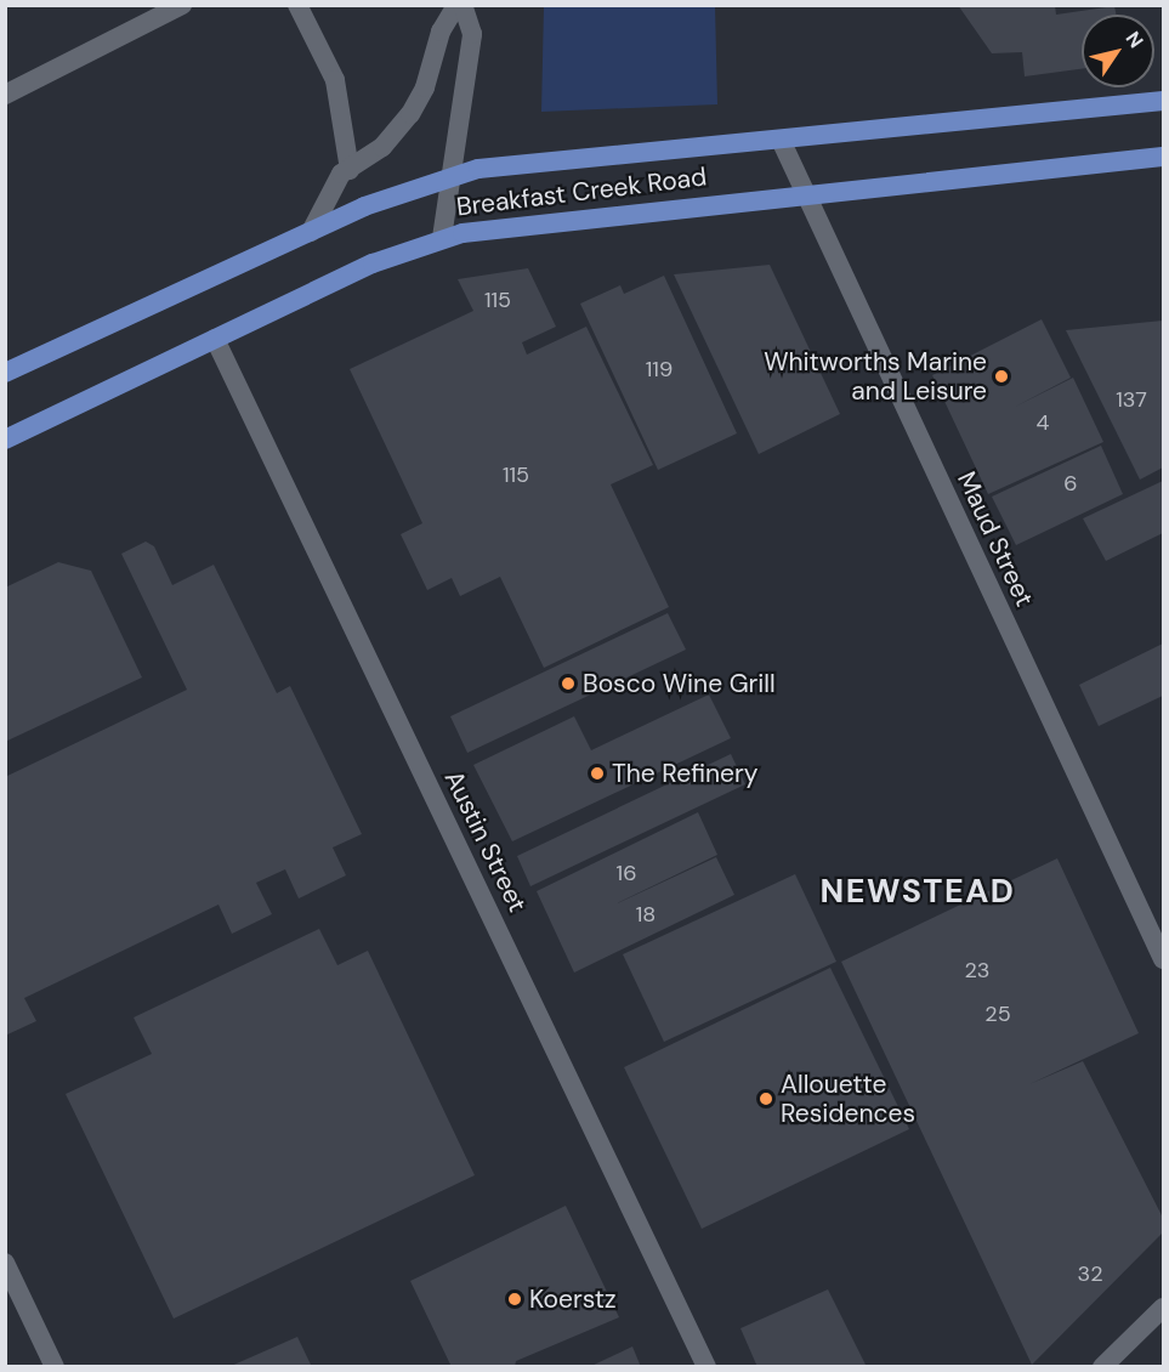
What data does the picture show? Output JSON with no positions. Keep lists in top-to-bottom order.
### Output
{
  "streets": {
    "main road": ["Breakfast Creek Road"],
    "street": ["Maud Street", "Austin Street"]
  },
  "crossings": [
    ["Breakfast Creek Road", "Maud Street"],
    ["Breakfast Creek Road", "Austin Street"]
  ],
  "districts": ["NEWSTEAD"],
  "places": [
    "Whitworths Marine and Leisure",
    "Bosco Wine Grill",
    "The Refinery",
    "Allouette Residences",
    "Koerstz"
  ],
  "house_numbers": [
    "115",
    "119",
    "137",
    "4",
    "115",
    "6",
    "16",
    "18",
    "23",
    "25",
    "32"
  ],
  "north": "top right"
}
